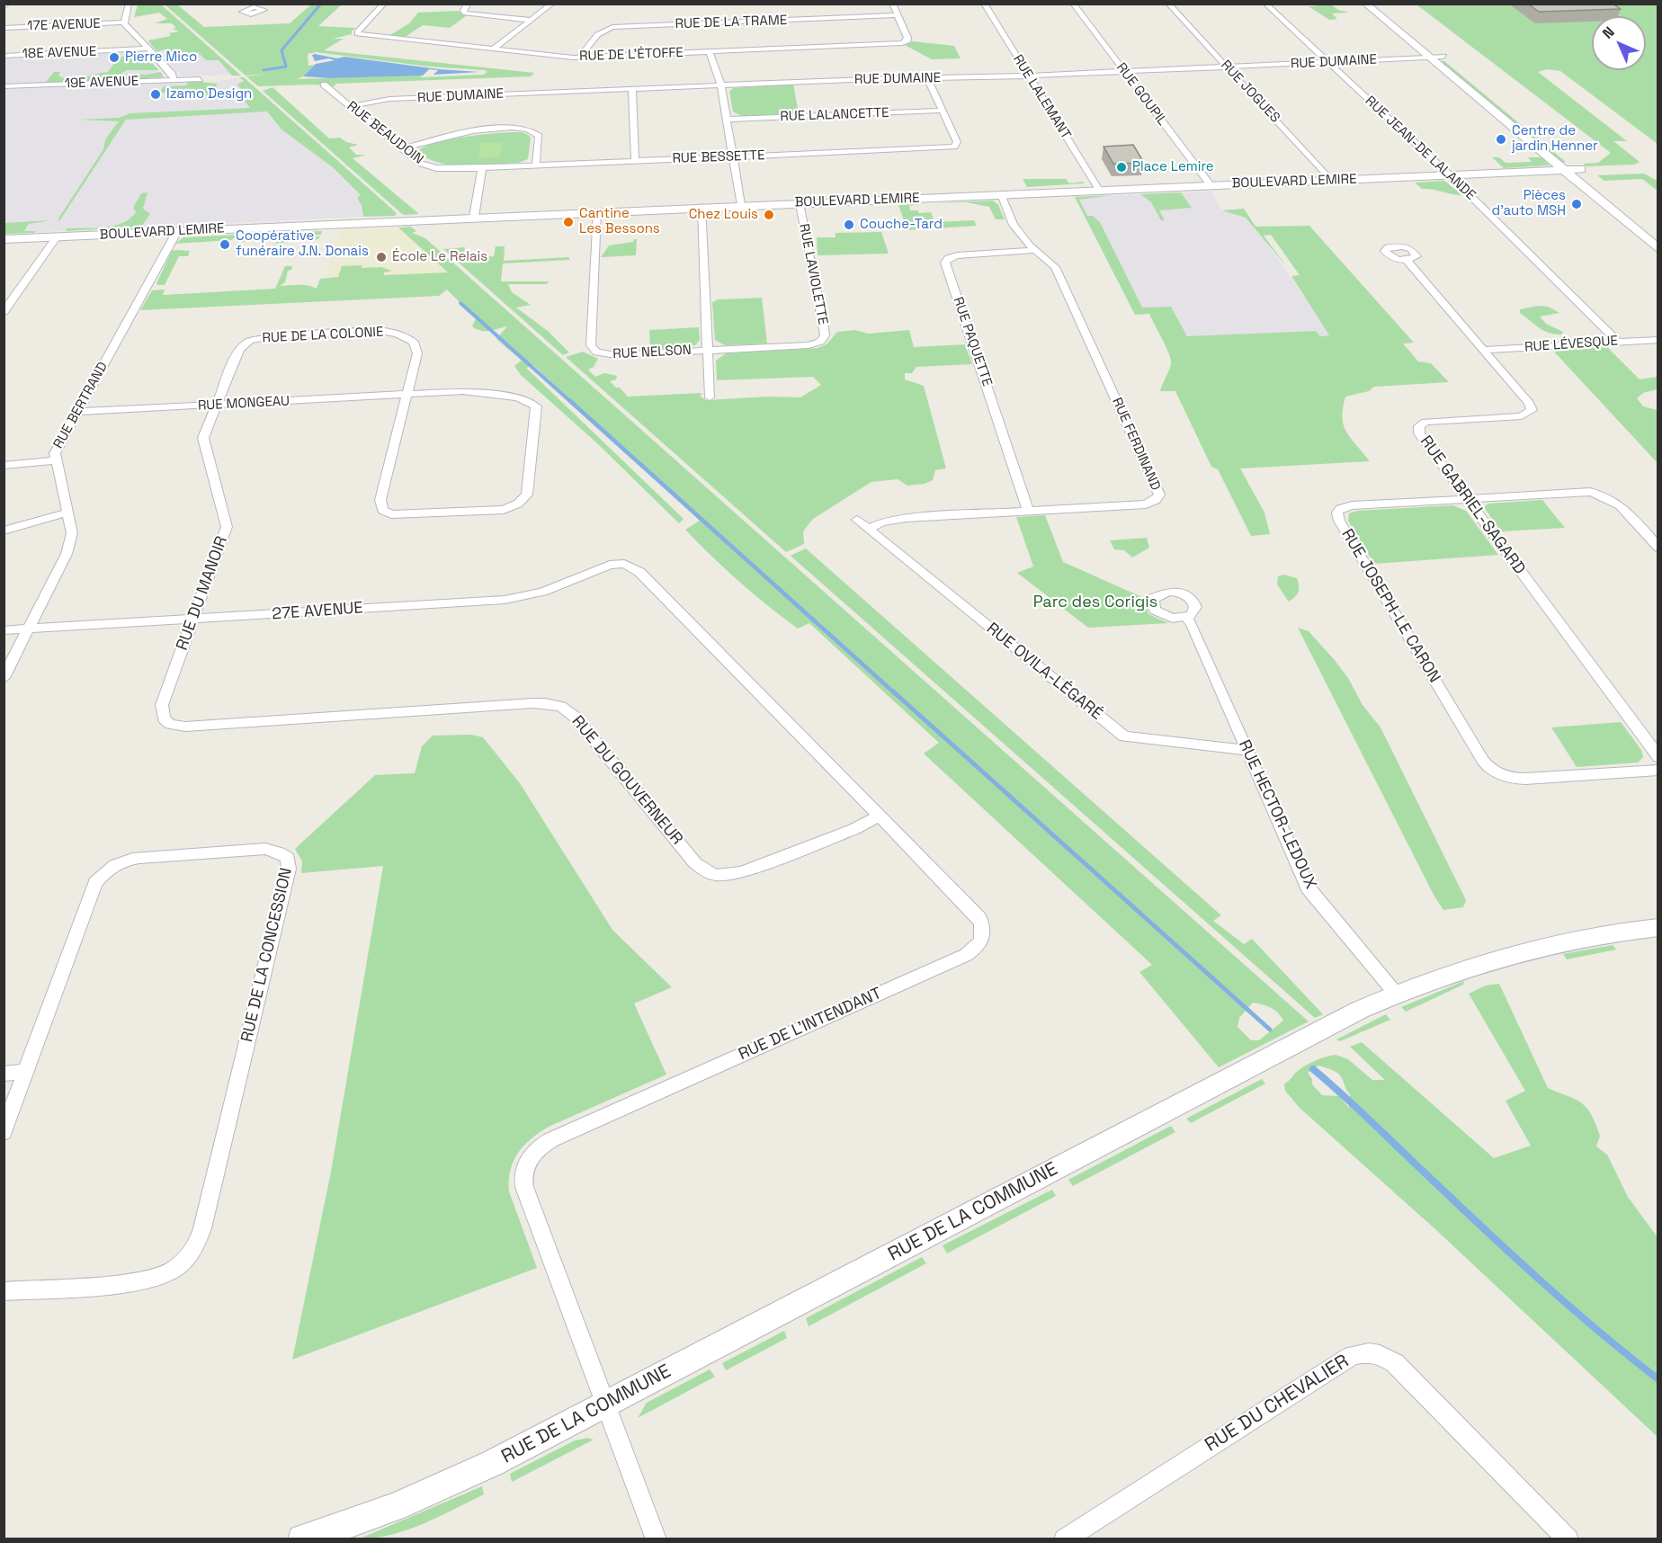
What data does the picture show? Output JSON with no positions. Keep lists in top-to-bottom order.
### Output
{
  "streets": {
    "main road": ["BOULEVARD LEMIRE", "RUE DE LA COMMUNE"],
    "street": [
      "RUE DE LA TRAME",
      "17E AVENUE",
      "18E AVENUE",
      "RUE DE L'ÉTOFFE",
      "RUE DUMAINE",
      "19E AVENUE",
      "RUE JOGUES",
      "RUE GOUPIL",
      "RUE LALEMANT",
      "RUE LALANCETTE",
      "RUE BEAUDOIN",
      "RUE JEAN-DE LALANDE",
      "RUE BESSETTE",
      "RUE LAVIOLETTE",
      "RUE DE LA COLONIE",
      "RUE PAQUETTE",
      "RUE LÉVESQUE",
      "RUE NELSON",
      "RUE MONGEAU",
      "RUE BERTRAND",
      "RUE FERDINAND",
      "RUE GABRIEL-SAGARD",
      "RUE DU MANOIR",
      "RUE JOSEPH-LE CARON",
      "27E AVENUE",
      "RUE OVILA-LÉGARÉ",
      "RUE DU GOUVERNEUR",
      "RUE HECTOR-LEDOUX",
      "RUE DE LA CONCESSION",
      "RUE DE L'INTENDANT",
      "RUE DU CHEVALIER"
    ]
  },
  "crossings": [
    ["RUE DE LA TRAME", "RUE DE L'ÉTOFFE"],
    ["RUE DUMAINE", "RUE JOGUES"],
    ["RUE DUMAINE", "RUE GOUPIL"],
    ["RUE DUMAINE", "RUE LALEMANT"],
    ["RUE DUMAINE", "RUE BEAUDOIN"],
    ["RUE DUMAINE", "RUE JEAN-DE LALANDE"],
    ["RUE JOGUES", "BOULEVARD LEMIRE"],
    ["RUE GOUPIL", "BOULEVARD LEMIRE"],
    ["RUE LALEMANT", "BOULEVARD LEMIRE"],
    ["RUE LALANCETTE", "RUE BESSETTE"],
    ["RUE BEAUDOIN", "RUE BESSETTE"],
    ["RUE JEAN-DE LALANDE", "BOULEVARD LEMIRE"],
    ["RUE JEAN-DE LALANDE", "RUE LÉVESQUE"],
    ["BOULEVARD LEMIRE", "RUE LAVIOLETTE"],
    ["BOULEVARD LEMIRE", "RUE NELSON"],
    ["BOULEVARD LEMIRE", "RUE BERTRAND"],
    ["BOULEVARD LEMIRE", "RUE FERDINAND"],
    ["RUE LAVIOLETTE", "RUE NELSON"],
    ["RUE DE LA COLONIE", "RUE MONGEAU"],
    ["RUE DE LA COLONIE", "RUE DU MANOIR"],
    ["RUE PAQUETTE", "RUE FERDINAND"],
    ["RUE LÉVESQUE", "RUE GABRIEL-SAGARD"],
    ["RUE MONGEAU", "RUE BERTRAND"],
    ["RUE MONGEAU", "RUE DU MANOIR"],
    ["RUE BERTRAND", "27E AVENUE"],
    ["RUE FERDINAND", "RUE OVILA-LÉGARÉ"],
    ["RUE GABRIEL-SAGARD", "RUE JOSEPH-LE CARON"],
    ["RUE DU MANOIR", "27E AVENUE"],
    ["RUE DU MANOIR", "RUE DU GOUVERNEUR"],
    ["27E AVENUE", "RUE DE L'INTENDANT"],
    ["RUE OVILA-LÉGARÉ", "RUE HECTOR-LEDOUX"],
    ["RUE DU GOUVERNEUR", "RUE DE L'INTENDANT"],
    ["RUE HECTOR-LEDOUX", "RUE DE LA COMMUNE"],
    ["RUE DE L'INTENDANT", "RUE DE LA COMMUNE"]
  ],
  "parks": ["Parc des Corigis"],
  "places": [
    "Pierre Mico",
    "Izamo Design",
    "Centre de jardin Henner",
    "Place Lemire",
    "Pièces d'auto MSH",
    "Chez Louis",
    "Cantine Les Bessons",
    "Couche-Tard",
    "Coopérative funéraire J.N. Donais",
    "École Le Relais"
  ],
  "north": "top left"
}
